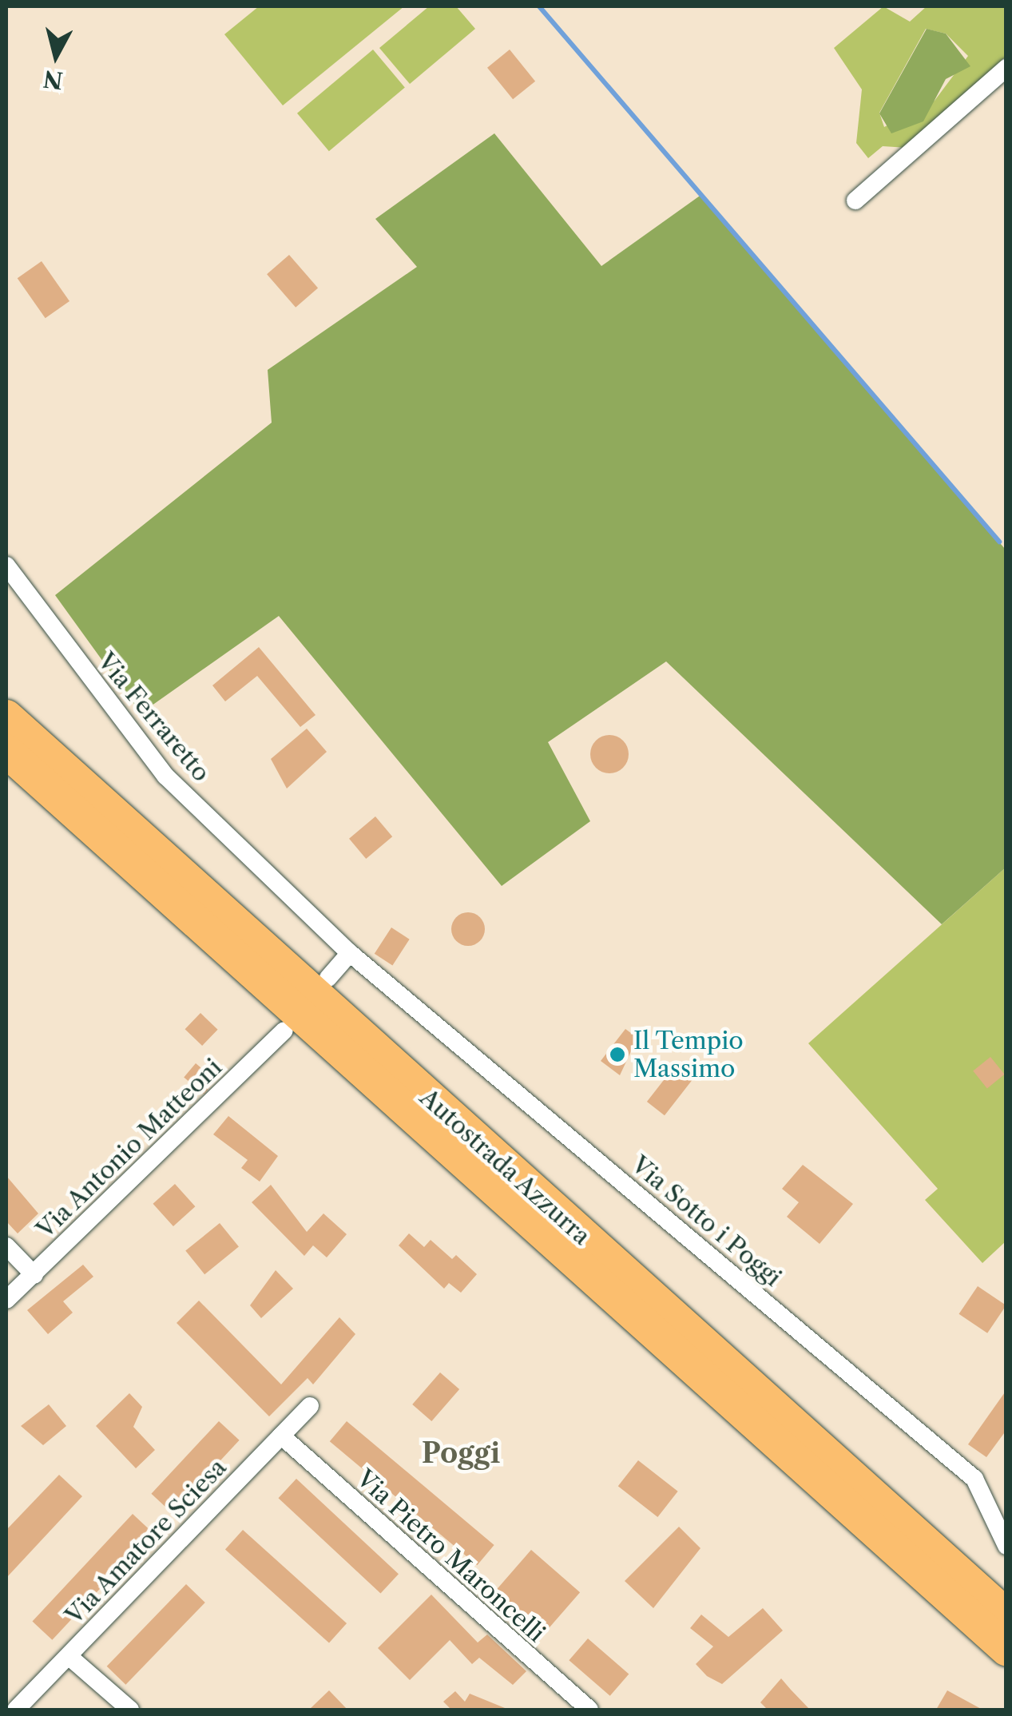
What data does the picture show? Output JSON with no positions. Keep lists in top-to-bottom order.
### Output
{
  "streets": {
    "highway": ["Autostrada Azzurra"],
    "street": [
      "Via Ferraretto",
      "Via Antonio Matteoni",
      "Via Sotto i Poggi",
      "Via Amatore Sciesa",
      "Via Pietro Maroncelli"
    ]
  },
  "crossings": [
    ["Via Ferraretto", "Via Sotto i Poggi"],
    ["Via Amatore Sciesa", "Via Pietro Maroncelli"]
  ],
  "districts": ["Poggi"],
  "places": ["Il Tempio Massimo"],
  "north": "bottom"
}
